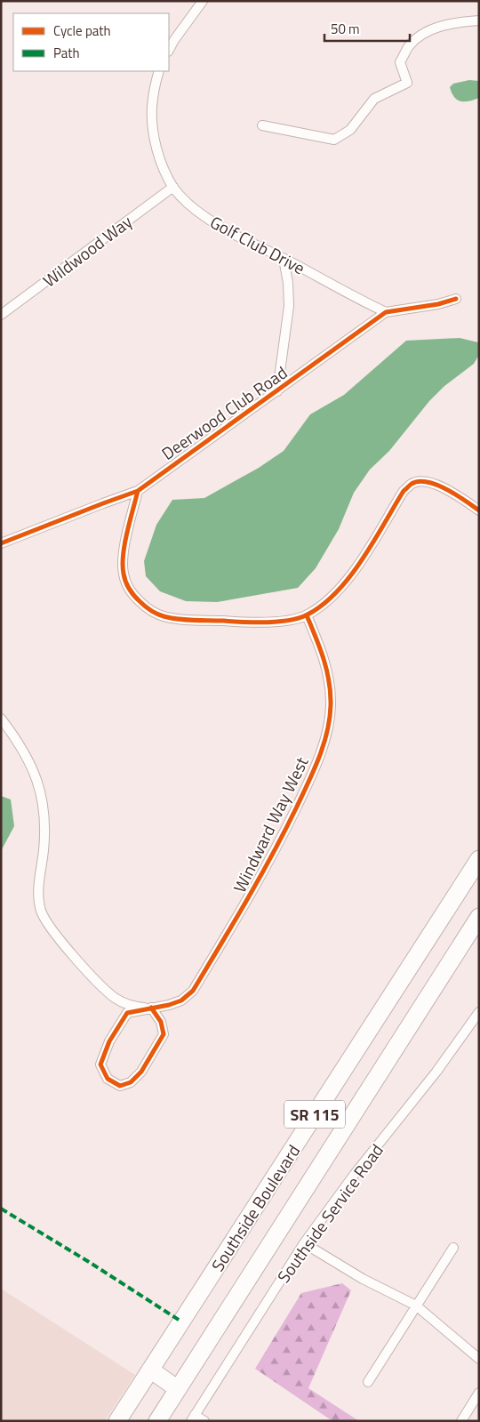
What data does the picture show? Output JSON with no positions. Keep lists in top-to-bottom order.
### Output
{
  "streets": {
    "highway": ["SR 115", "Southside Boulevard"],
    "street": [
      "Golf Club Drive",
      "Wildwood Way",
      "Deerwood Club Road",
      "Windward Way West",
      "Southside Service Road"
    ]
  },
  "crossings": [
    ["Golf Club Drive", "Wildwood Way"],
    ["Golf Club Drive", "Deerwood Club Road"]
  ],
  "legend": ["Cycle path", "Path"],
  "scale_bar": "50 m"
}
